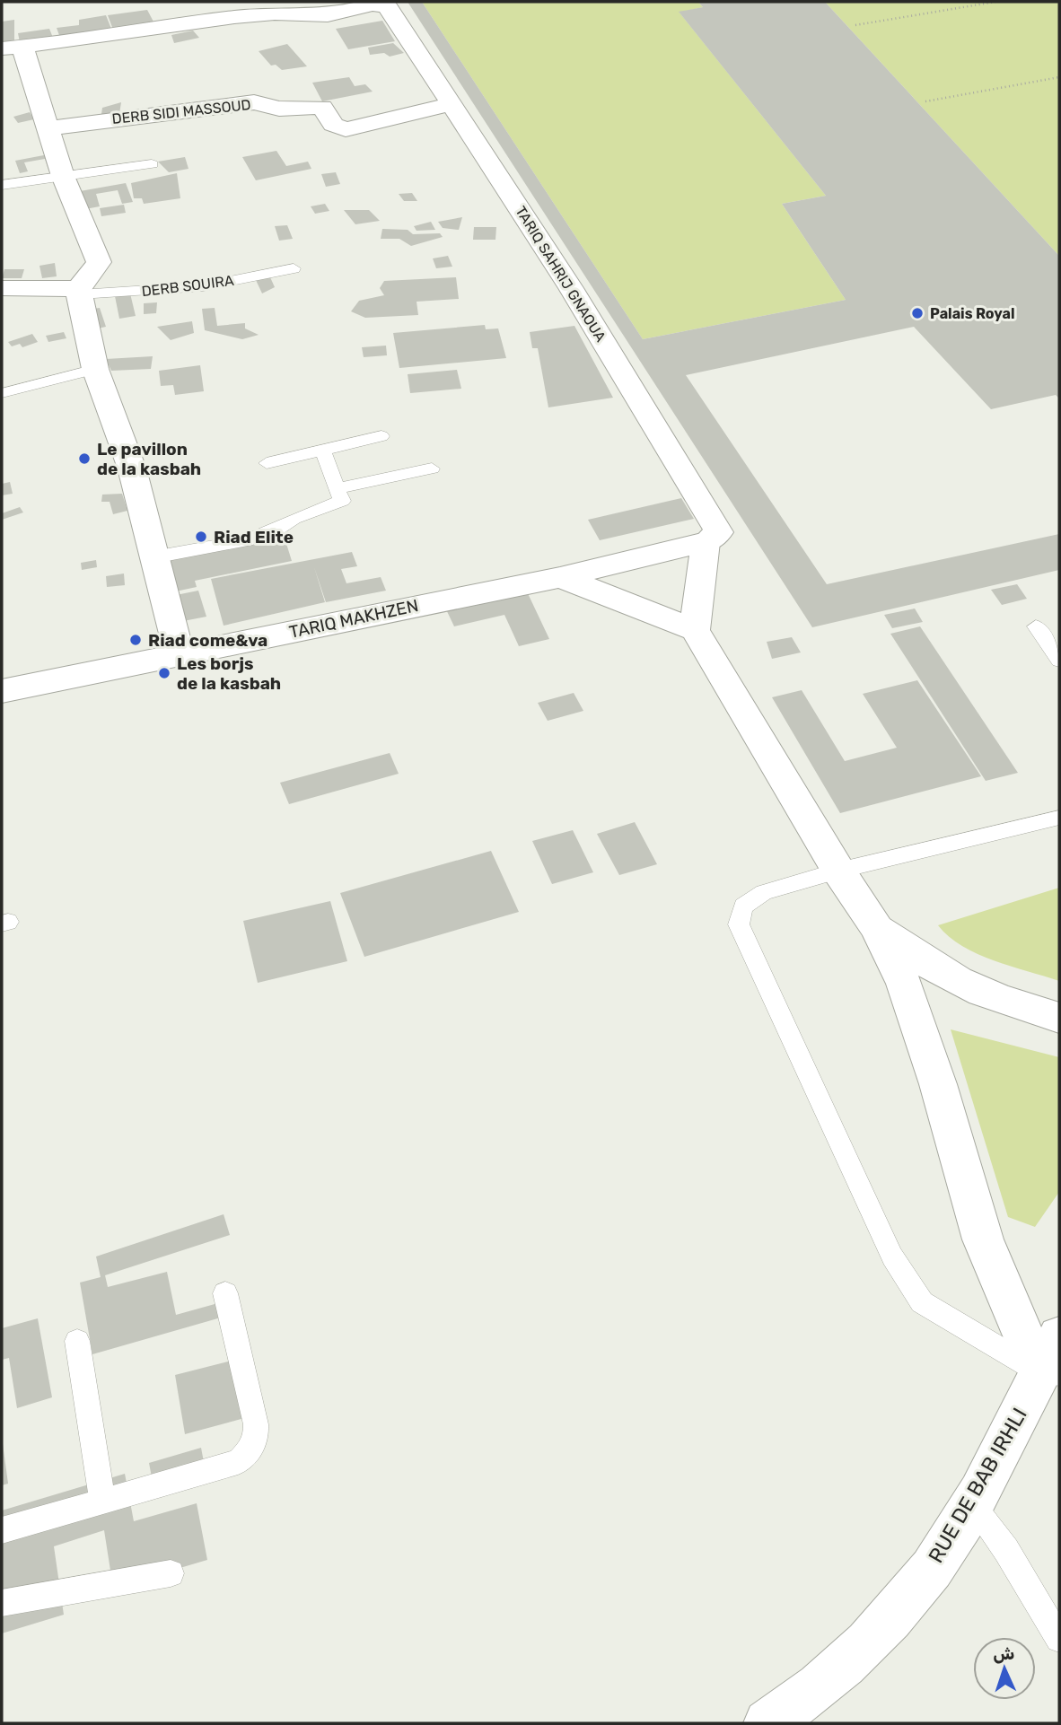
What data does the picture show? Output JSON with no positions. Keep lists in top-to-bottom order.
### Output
{
  "streets": {
    "street": [
      "DERB SIDI MASSOUD",
      "TARIQ SAHRIJ GNAOUA",
      "TARIQ MAKHZEN",
      "RUE DE BAB IRHLI"
    ],
    "lane": ["DERB SOUIRA"]
  },
  "crossings": [
    ["DERB SIDI MASSOUD", "TARIQ SAHRIJ GNAOUA"],
    ["TARIQ SAHRIJ GNAOUA", "TARIQ MAKHZEN"]
  ],
  "places": [
    "Palais Royal",
    "Le pavillon de la kasbah",
    "Riad Elite",
    "Riad come&va",
    "Les borjs de la kasbah"
  ],
  "north": "top"
}
